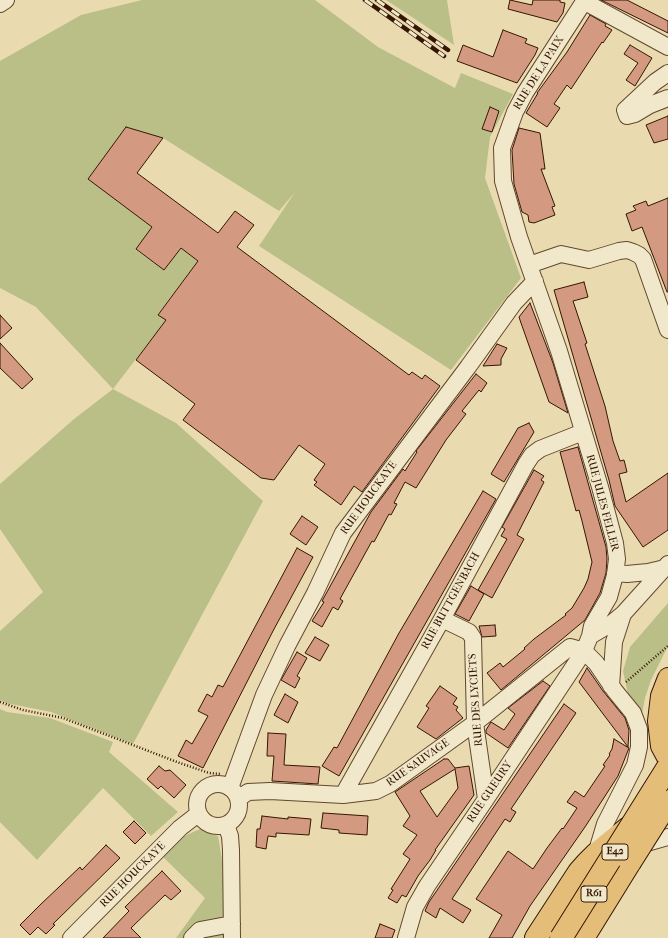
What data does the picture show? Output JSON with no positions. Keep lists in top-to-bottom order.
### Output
{
  "streets": {
    "highway": ["E42", "R61"],
    "street": [
      "RUE DE LA PAIX",
      "RUE HOUCKAYE",
      "RUE JULES FELLER",
      "RUE BUTTGENBACH",
      "RUE DES LYCIETS",
      "RUE SAUVAGE",
      "RUE GUEURY"
    ]
  },
  "crossings": [
    ["RUE DE LA PAIX", "RUE JULES FELLER"],
    ["RUE HOUCKAYE", "RUE JULES FELLER"],
    ["RUE HOUCKAYE", "RUE SAUVAGE"],
    ["RUE JULES FELLER", "RUE BUTTGENBACH"],
    ["RUE JULES FELLER", "RUE SAUVAGE"],
    ["RUE BUTTGENBACH", "RUE DES LYCIETS"],
    ["RUE BUTTGENBACH", "RUE SAUVAGE"],
    ["RUE DES LYCIETS", "RUE SAUVAGE"],
    ["RUE DES LYCIETS", "RUE GUEURY"],
    ["RUE SAUVAGE", "RUE GUEURY"],
    ["E42", "R61"]
  ]
}
